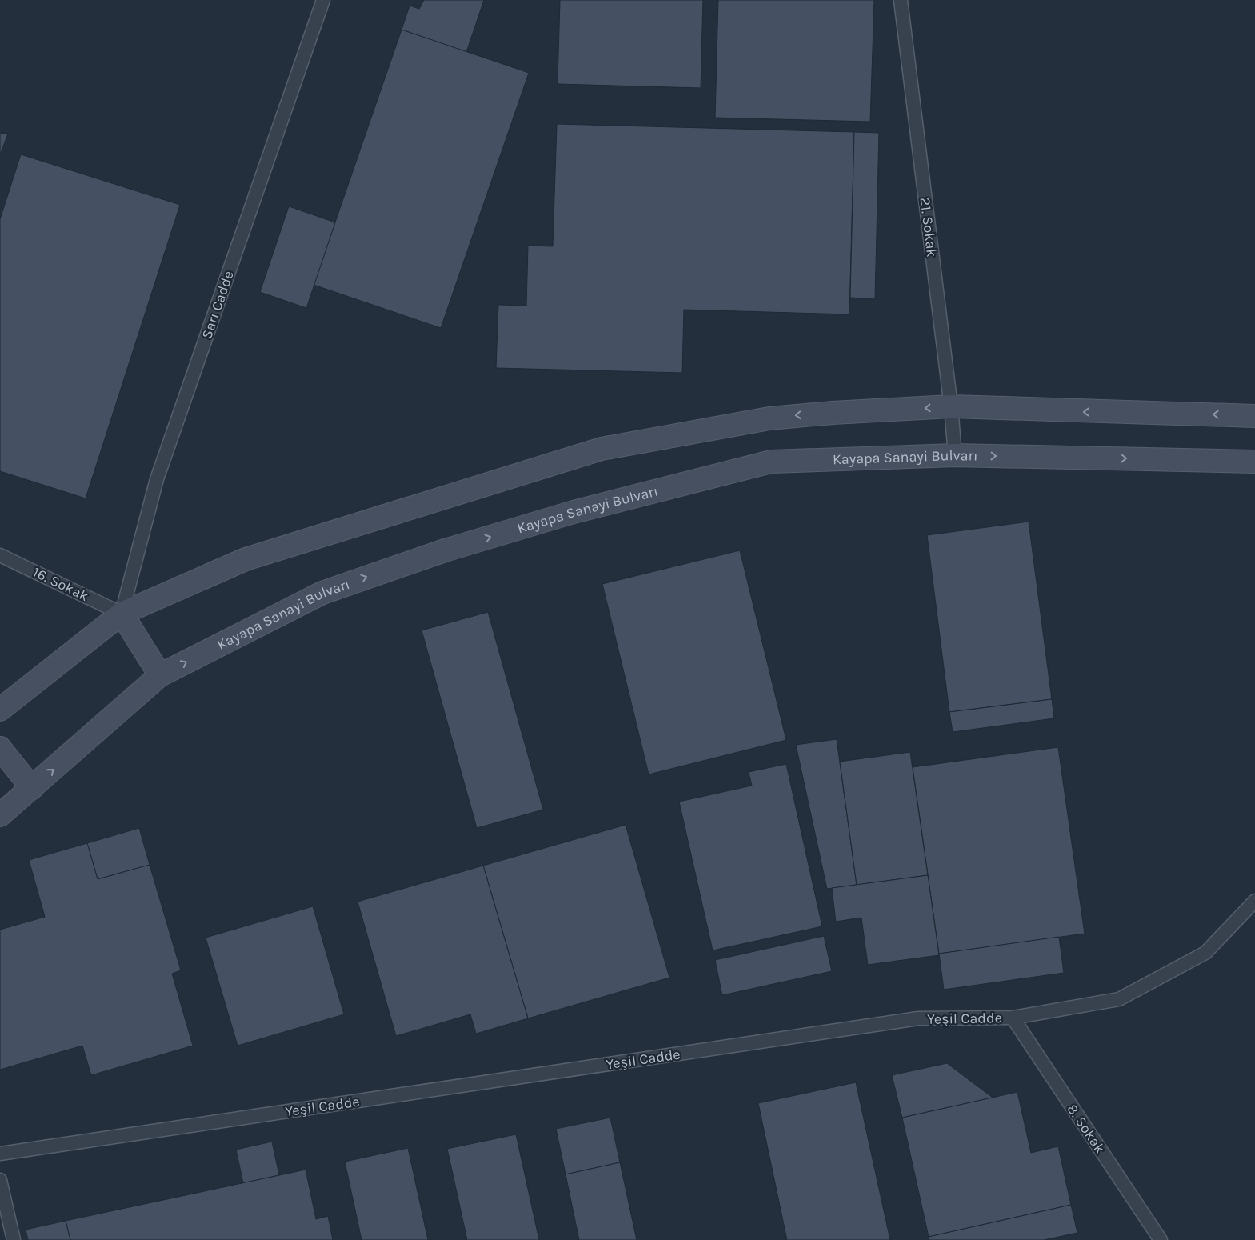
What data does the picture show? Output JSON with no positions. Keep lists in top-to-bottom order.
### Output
{
  "streets": {
    "main road": ["Kayapa Sanayi Bulvarı"],
    "lane": [
      "21. Sokak",
      "Sarı Cadde",
      "16. Sokak",
      "Yeşil Cadde",
      "8. Sokak"
    ]
  },
  "crossings": [
    ["21. Sokak", "Kayapa Sanayi Bulvarı"],
    ["Sarı Cadde", "16. Sokak"],
    ["Yeşil Cadde", "8. Sokak"]
  ]
}
